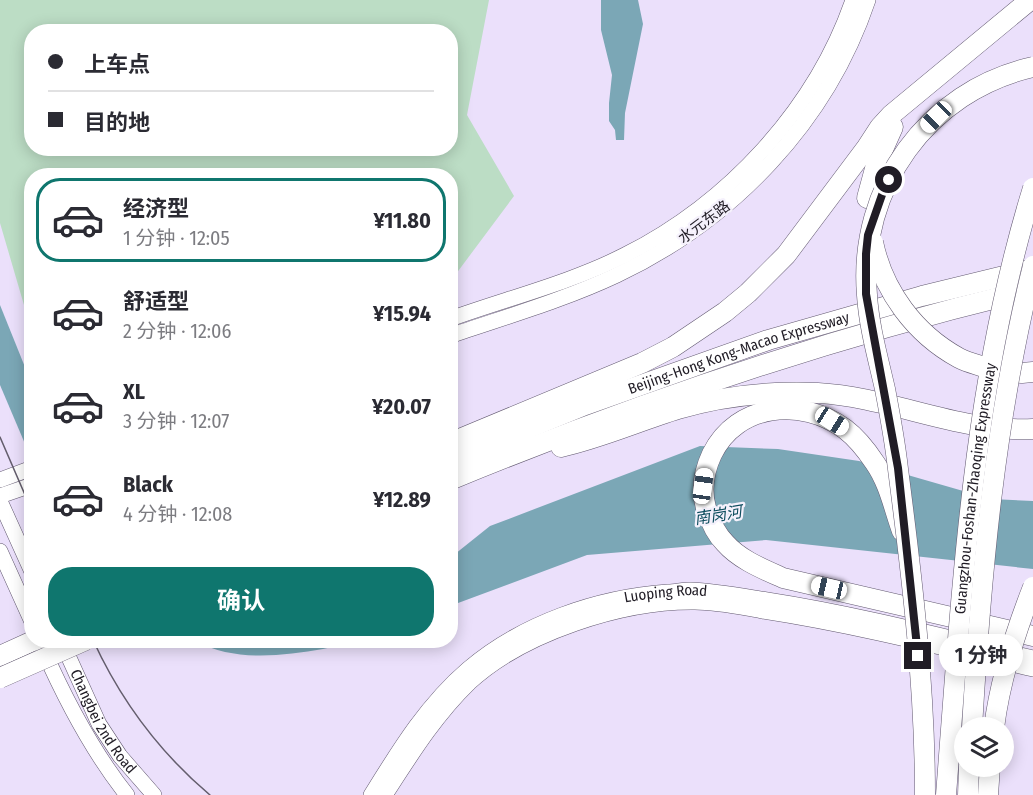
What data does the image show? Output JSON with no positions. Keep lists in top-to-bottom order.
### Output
{
  "streets": {
    "highway": ["Beijing-Hong Kong-Macao Expressway", "Guangzhou-Foshan-Zhaoqing Expressway"],
    "main road": ["水元东路", "Luoping Road", "Changbei 2nd Road"]
  },
  "crossings": [
    ["Beijing-Hong Kong-Macao Expressway", "Guangzhou-Foshan-Zhaoqing Expressway"]
  ],
  "water": ["南岗河"],
  "page": {
    "banner": ["上车点", "目的地"],
    "list": [
      {
        "name": "经济型",
        "note": "1 分钟 · 12:05",
        "value": "¥11.80"
      },
      {
        "name": "舒适型",
        "note": "2 分钟 · 12:06",
        "value": "¥15.94"
      },
      {
        "name": "XL",
        "note": "3 分钟 · 12:07",
        "value": "¥20.07"
      },
      {
        "name": "Black",
        "note": "4 分钟 · 12:08",
        "value": "¥12.89"
      }
    ],
    "buttons": "确认",
    "bubble": "1 分钟"
  }
}
